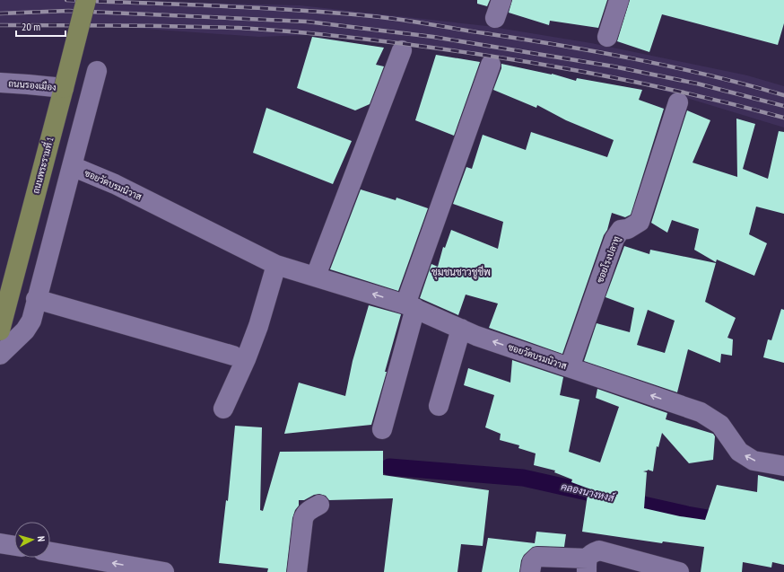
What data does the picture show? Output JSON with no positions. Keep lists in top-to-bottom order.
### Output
{
  "streets": {
    "main road": ["ถนนพระรามที่ 1"],
    "street": ["ถนนรองเมือง", "ซอยวัดบรมนิวาส", "ซอยโรงปลาทู"]
  },
  "crossings": [
    ["ถนนรองเมือง", "ถนนพระรามที่ 1"],
    ["ซอยวัดบรมนิวาส", "ซอยโรงปลาทู"]
  ],
  "one_way": ["ซอยวัดบรมนิวาส"],
  "districts": ["ชุมชนชาวชูชีพ"],
  "water": ["คลองนางหงส์"],
  "scale_bar": "20 m",
  "north": "right"
}
